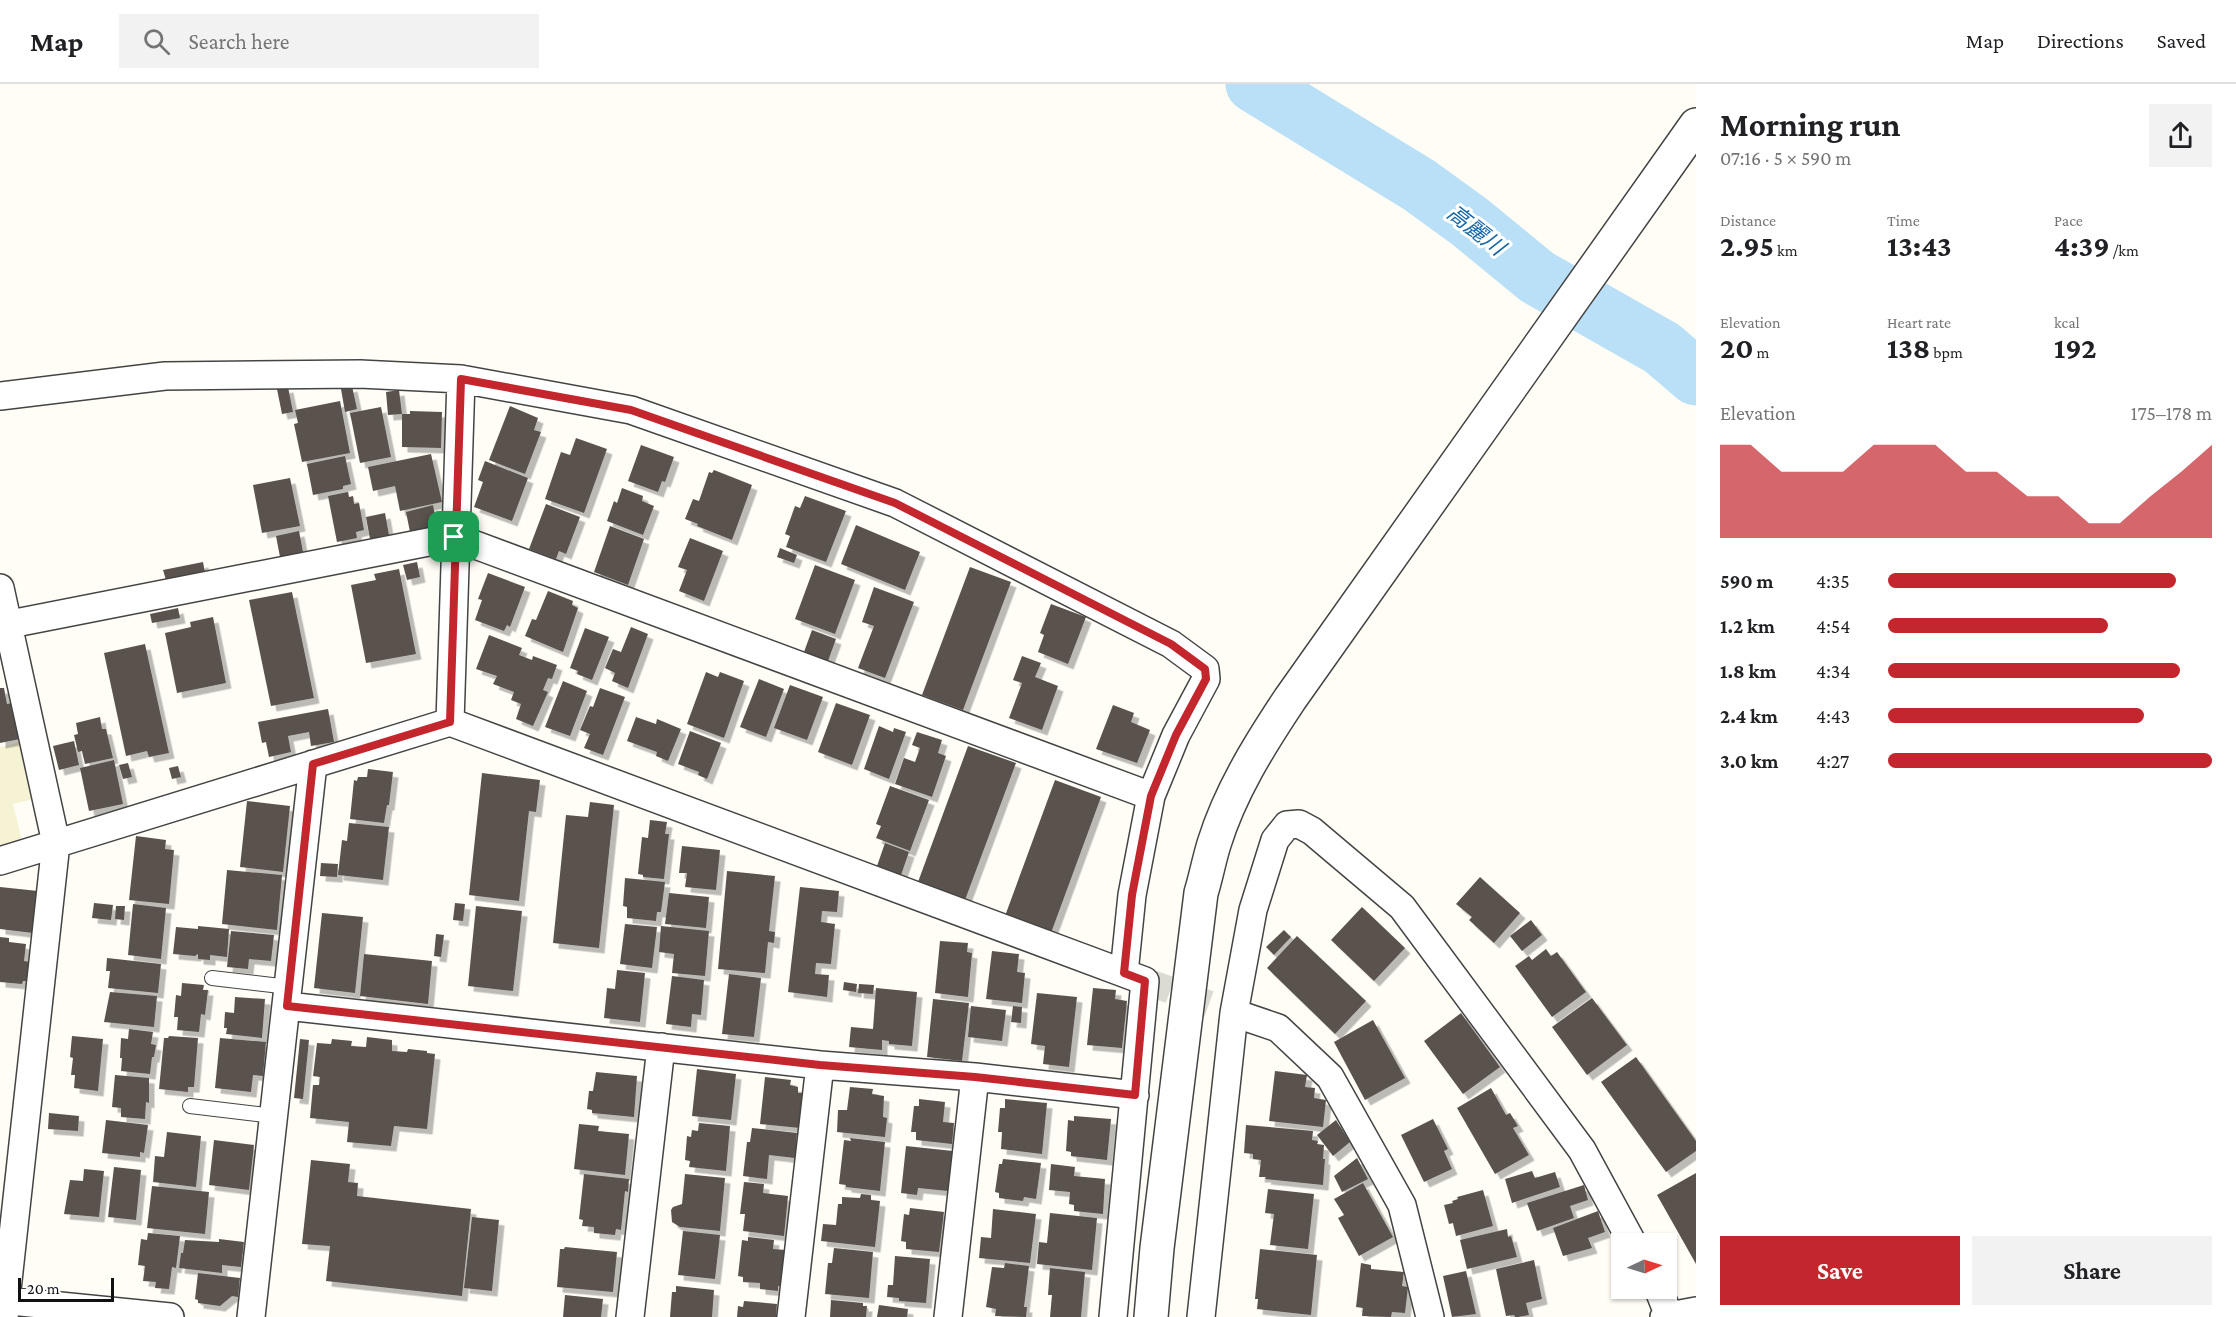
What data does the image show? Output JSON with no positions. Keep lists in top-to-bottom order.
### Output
{
  "water": ["高麗川"],
  "scale_bar": "20 m",
  "north": "right",
  "page": {
    "header": "Map",
    "search": "Search here",
    "nav": ["Map", "Directions", "Saved"],
    "heading": ["Morning run", "07:16 · 5 × 590 m"],
    "stats": [
      ["Distance", "2.95 km"],
      ["Time", "13:43"],
      ["Pace", "4:39 /km"],
      ["Elevation", "20 m"],
      ["Heart rate", "138 bpm"],
      ["kcal", "192"]
    ],
    "chart": ["Elevation", "175–178 m"],
    "list": [
      {
        "name": "590 m",
        "note": "4:35"
      },
      {
        "name": "1.2 km",
        "note": "4:54"
      },
      {
        "name": "1.8 km",
        "note": "4:34"
      },
      {
        "name": "2.4 km",
        "note": "4:43"
      },
      {
        "name": "3.0 km",
        "note": "4:27"
      }
    ],
    "buttons": ["Save", "Share"],
    "scale": "20 m"
  }
}
